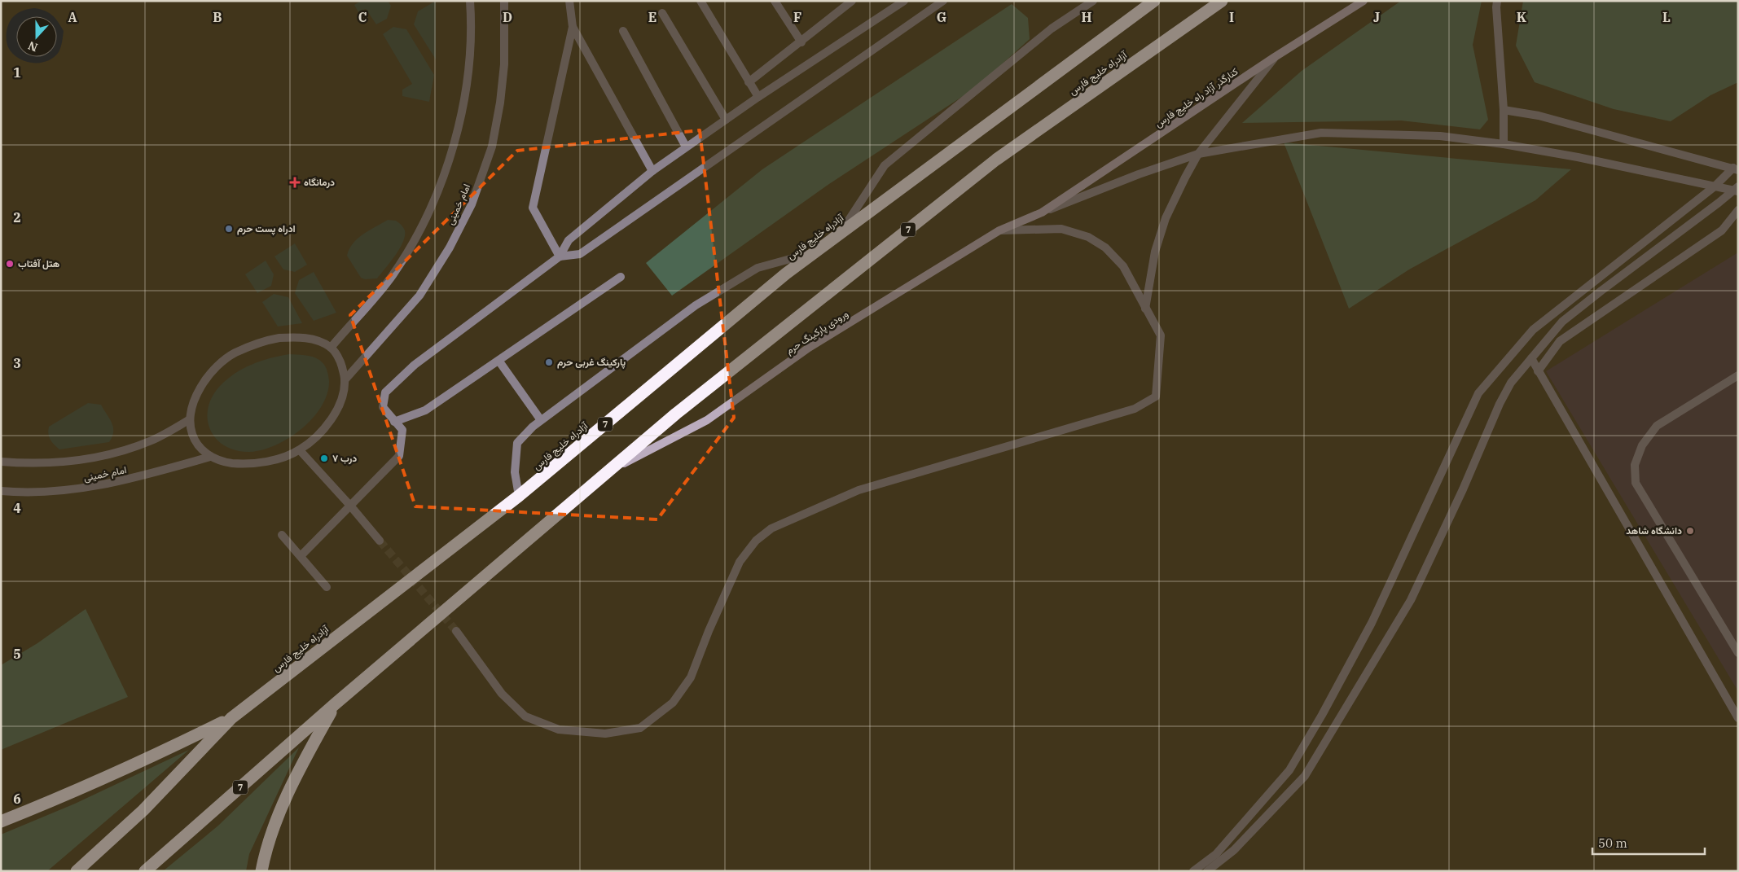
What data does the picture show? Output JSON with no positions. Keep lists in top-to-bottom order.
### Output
{
  "streets": {
    "highway": ["آزادراه خلیج فارس", "7"],
    "main road": ["کنارگذر آزاد راه خلیج فارس", "ورودی پارکینگ حرم"],
    "street": ["امام خمینی"]
  },
  "crossings": [
    ["آزادراه خلیج فارس", "ورودی پارکینگ حرم"],
    ["کنارگذر آزاد راه خلیج فارس", "ورودی پارکینگ حرم"]
  ],
  "places": {
    "health": ["درمانگاه"],
    "other": [
      "ادراه پست حرم",
      "هتل آفتاب",
      "پارکینگ غربی حرم",
      "درب ۷",
      "دانشگاه شاهد"
    ]
  },
  "scale_bar": "50 m",
  "north": "bottom",
  "grid": {
    "columns": [
      "A",
      "B",
      "C",
      "D",
      "E",
      "F",
      "G",
      "H",
      "I",
      "J",
      "K",
      "L"
    ],
    "rows": [
      "1",
      "2",
      "3",
      "4",
      "5",
      "6"
    ]
  }
}
